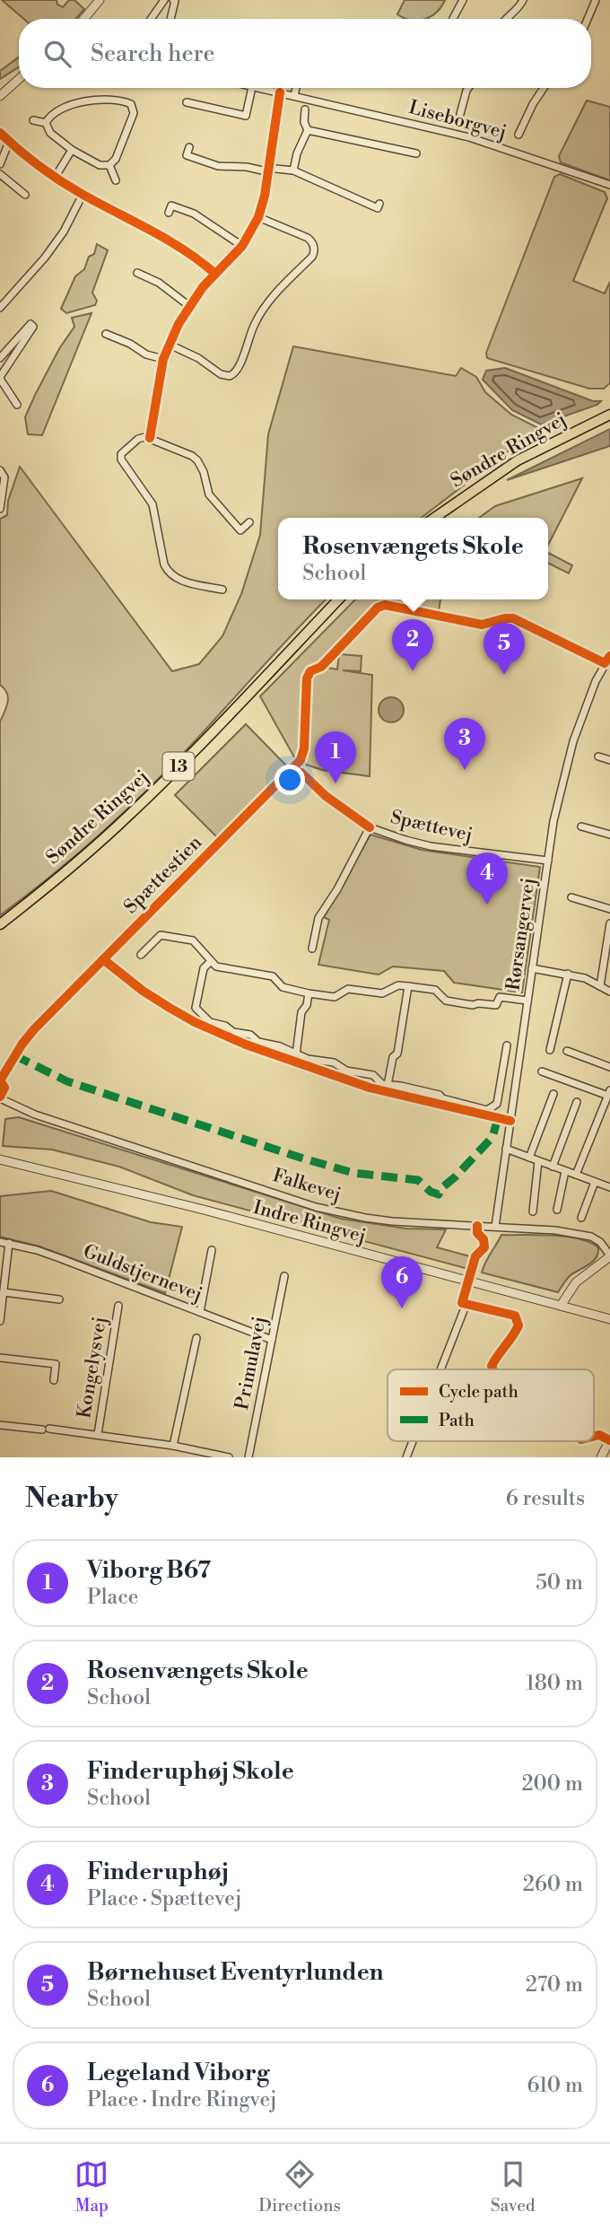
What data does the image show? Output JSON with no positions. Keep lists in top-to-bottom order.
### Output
{
  "streets": {
    "main road": ["Søndre Ringvej", "13"],
    "street": [
      "Liseborgvej",
      "Spættevej",
      "Rørsangervej",
      "Falkevej",
      "Indre Ringvej",
      "Guldstjernevej",
      "Primulavej",
      "Kongelysvej"
    ],
    "cycle path": ["Spættestien"]
  },
  "crossings": [
    ["Spættevej", "Rørsangervej"],
    ["Rørsangervej", "Falkevej"],
    ["Falkevej", "Indre Ringvej"],
    ["Guldstjernevej", "Primulavej"]
  ],
  "legend": ["Cycle path", "Path"],
  "page": {
    "search": "Search here",
    "popup": ["Rosenvængets Skole", "School"],
    "pins": [
      "2",
      "5",
      "3",
      "1",
      "4",
      "6"
    ],
    "heading": ["Nearby", "6 results"],
    "list": [
      {
        "mark": "1",
        "name": "Viborg B67",
        "note": "Place",
        "value": "50 m"
      },
      {
        "mark": "2",
        "name": "Rosenvængets Skole",
        "note": "School",
        "value": "180 m"
      },
      {
        "mark": "3",
        "name": "Finderuphøj Skole",
        "note": "School",
        "value": "200 m"
      },
      {
        "mark": "4",
        "name": "Finderuphøj",
        "note": "Place · Spættevej",
        "value": "260 m"
      },
      {
        "mark": "5",
        "name": "Børnehuset Eventyrlunden",
        "note": "School",
        "value": "270 m"
      },
      {
        "mark": "6",
        "name": "Legeland Viborg",
        "note": "Place · Indre Ringvej",
        "value": "610 m"
      }
    ],
    "nav": ["Map", "Directions", "Saved"]
  }
}
